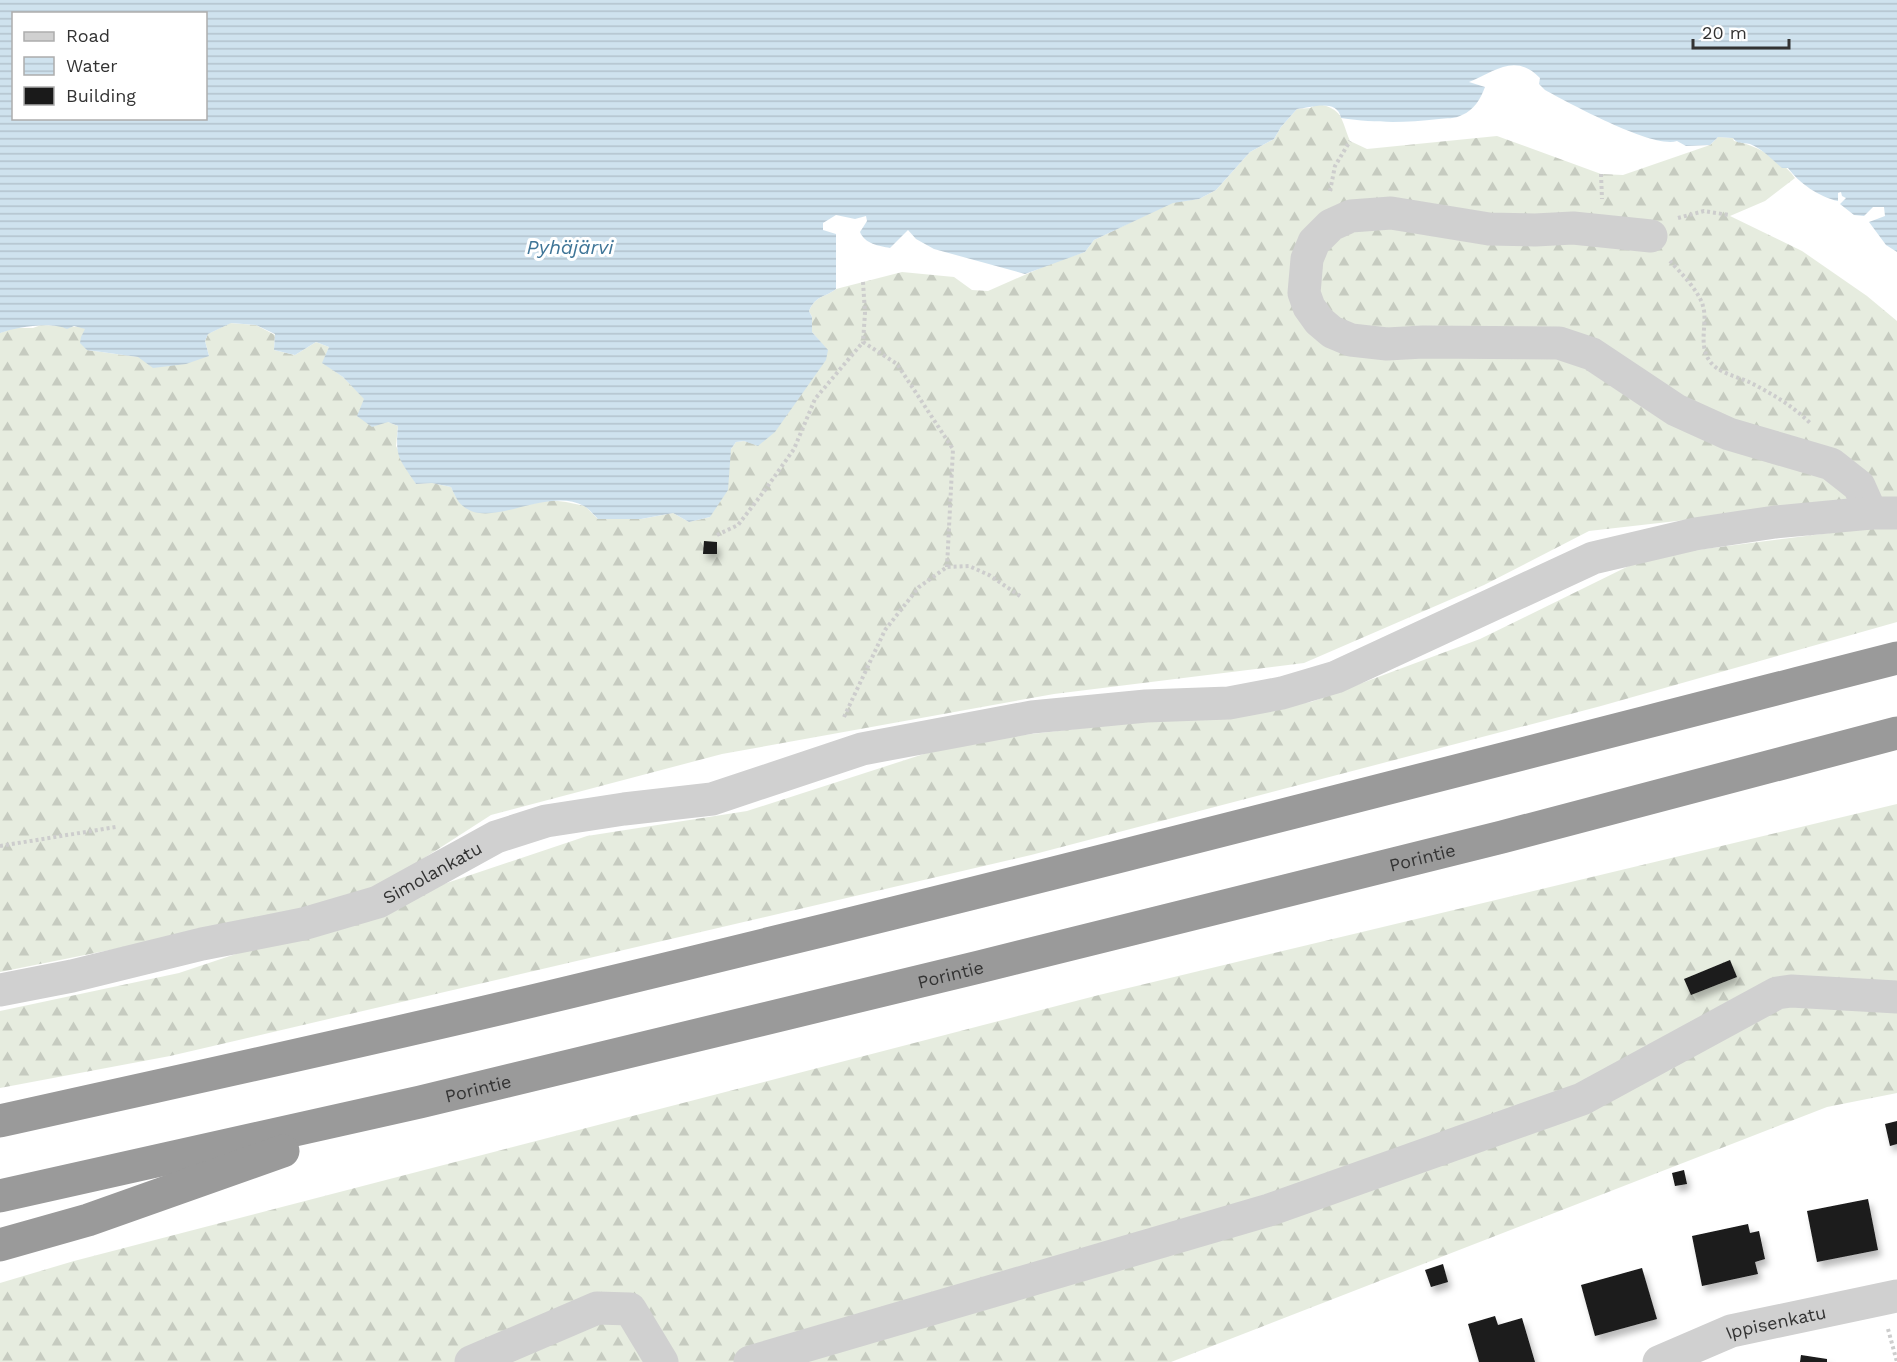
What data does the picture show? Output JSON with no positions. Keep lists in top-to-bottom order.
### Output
{
  "streets": {
    "highway": ["Porintie"],
    "street": ["Simolankatu", "Ippisenkatu"]
  },
  "water": ["Pyhäjärvi"],
  "legend": ["Road", "Water", "Building"],
  "scale_bar": "20 m"
}
